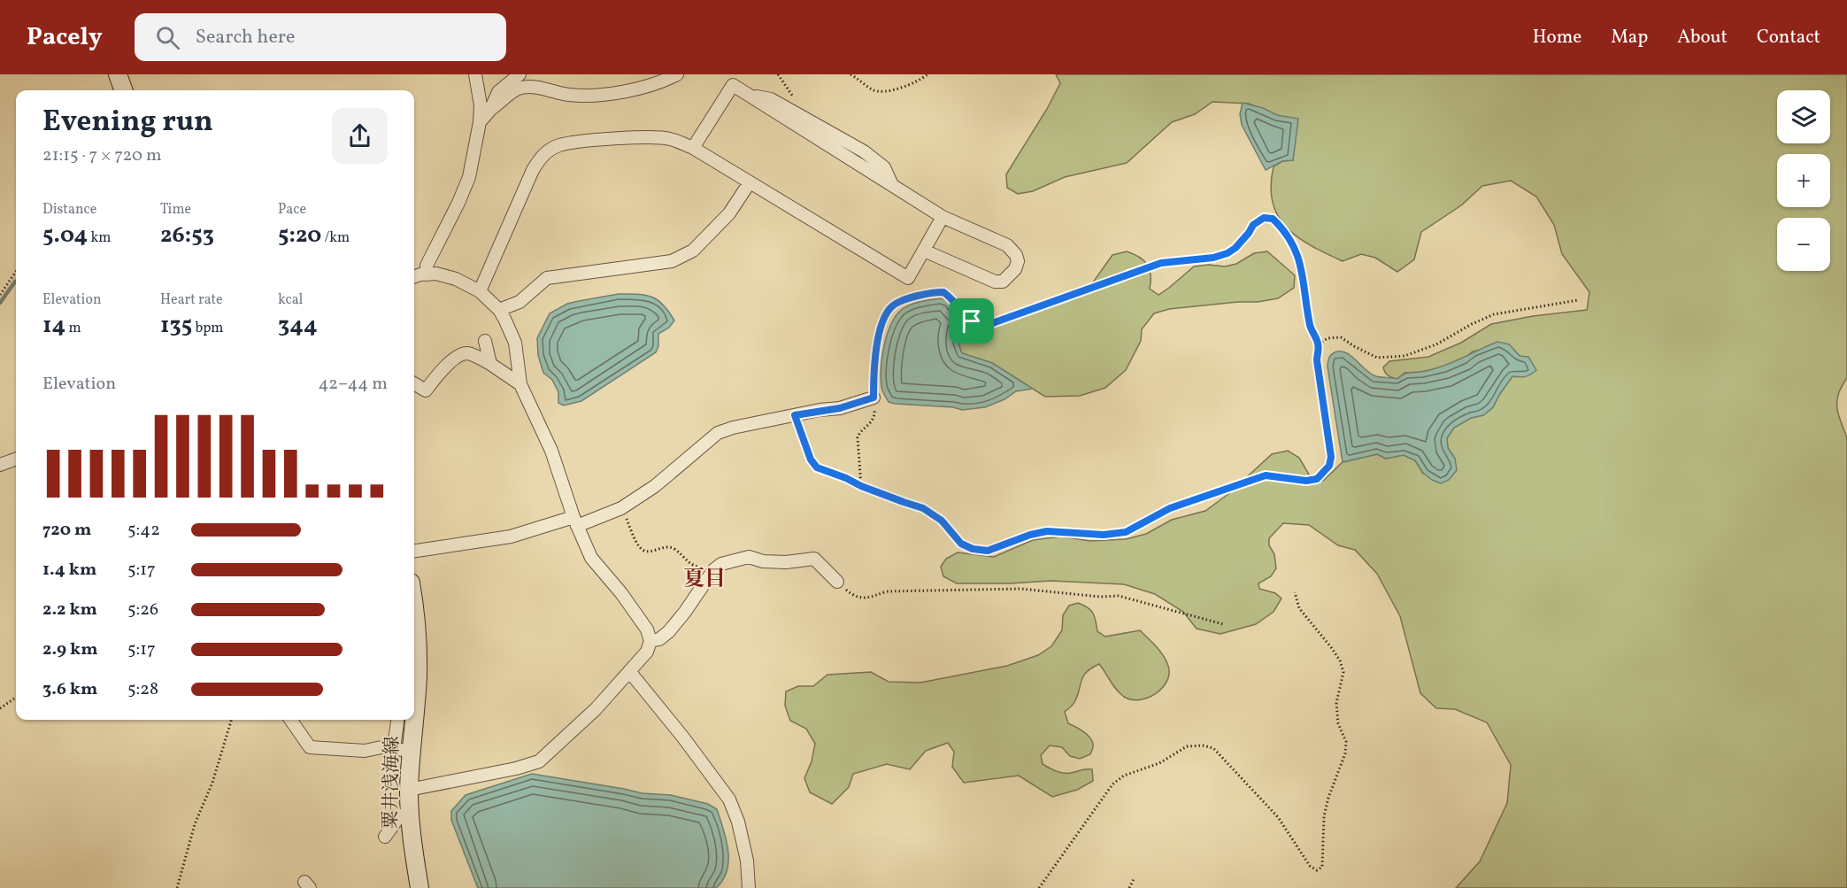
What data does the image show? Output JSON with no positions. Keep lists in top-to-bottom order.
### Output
{
  "streets": {
    "main road": ["粟井浅海線"]
  },
  "districts": ["夏目"],
  "page": {
    "header": "Pacely",
    "search": "Search here",
    "nav": [
      "Home",
      "Map",
      "About",
      "Contact"
    ],
    "map_buttons": ["+", "−"],
    "heading": ["Evening run", "21:15 · 7 × 720 m"],
    "stats": [
      ["Distance", "5.04 km"],
      ["Time", "26:53"],
      ["Pace", "5:20 /km"],
      ["Elevation", "14 m"],
      ["Heart rate", "135 bpm"],
      ["kcal", "344"]
    ],
    "chart": ["Elevation", "42–44 m"],
    "list": [
      {
        "name": "720 m",
        "note": "5:42"
      },
      {
        "name": "1.4 km",
        "note": "5:17"
      },
      {
        "name": "2.2 km",
        "note": "5:26"
      },
      {
        "name": "2.9 km",
        "note": "5:17"
      },
      {
        "name": "3.6 km",
        "note": "5:28"
      }
    ]
  }
}
